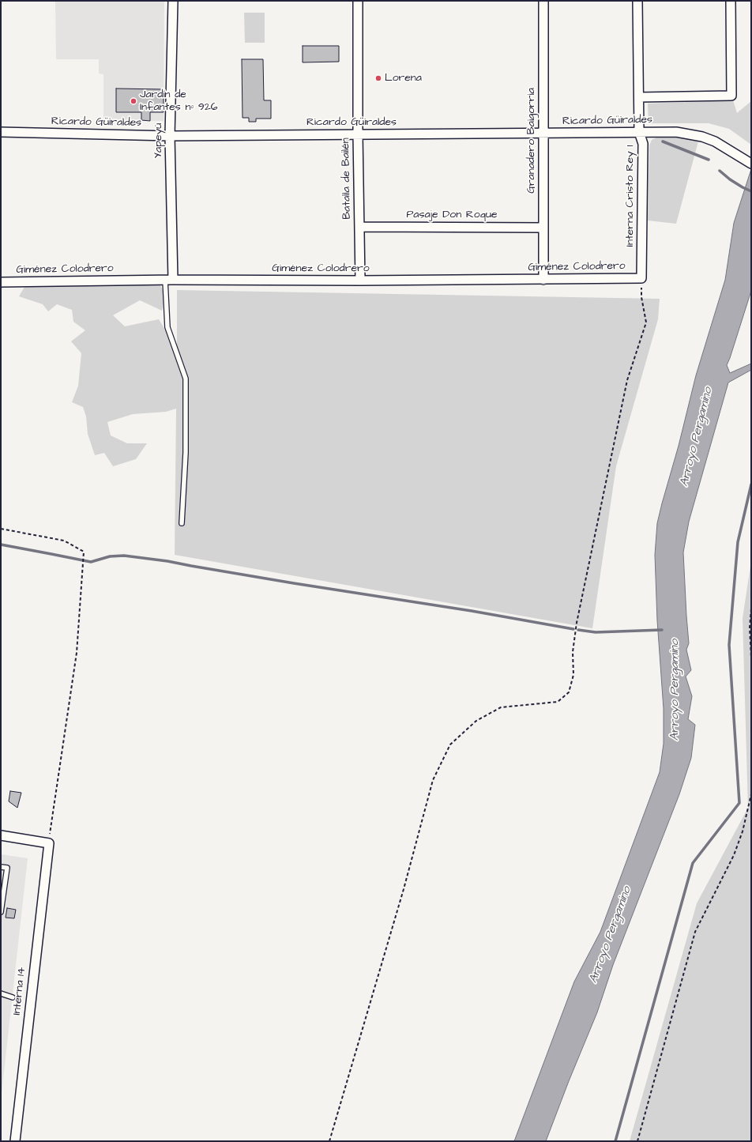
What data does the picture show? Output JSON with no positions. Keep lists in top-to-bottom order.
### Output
{
  "streets": {
    "street": [
      "Ricardo Güiraldes",
      "Yapeyú",
      "Granadero Baigorria",
      "Batalla de Bailén",
      "Interna Cristo Rey 1",
      "Pasaje Don Roque",
      "Giménez Colodrero",
      "Interna 14"
    ]
  },
  "crossings": [
    ["Ricardo Güiraldes", "Yapeyú"],
    ["Ricardo Güiraldes", "Granadero Baigorria"],
    ["Ricardo Güiraldes", "Batalla de Bailén"],
    ["Ricardo Güiraldes", "Interna Cristo Rey 1"],
    ["Yapeyú", "Giménez Colodrero"],
    ["Granadero Baigorria", "Pasaje Don Roque"],
    ["Granadero Baigorria", "Giménez Colodrero"],
    ["Batalla de Bailén", "Pasaje Don Roque"],
    ["Batalla de Bailén", "Giménez Colodrero"],
    ["Interna Cristo Rey 1", "Giménez Colodrero"]
  ],
  "water": ["Arroyo Pergamino"],
  "places": ["Lorena", "Jardín de Infantes nº 926"]
}
